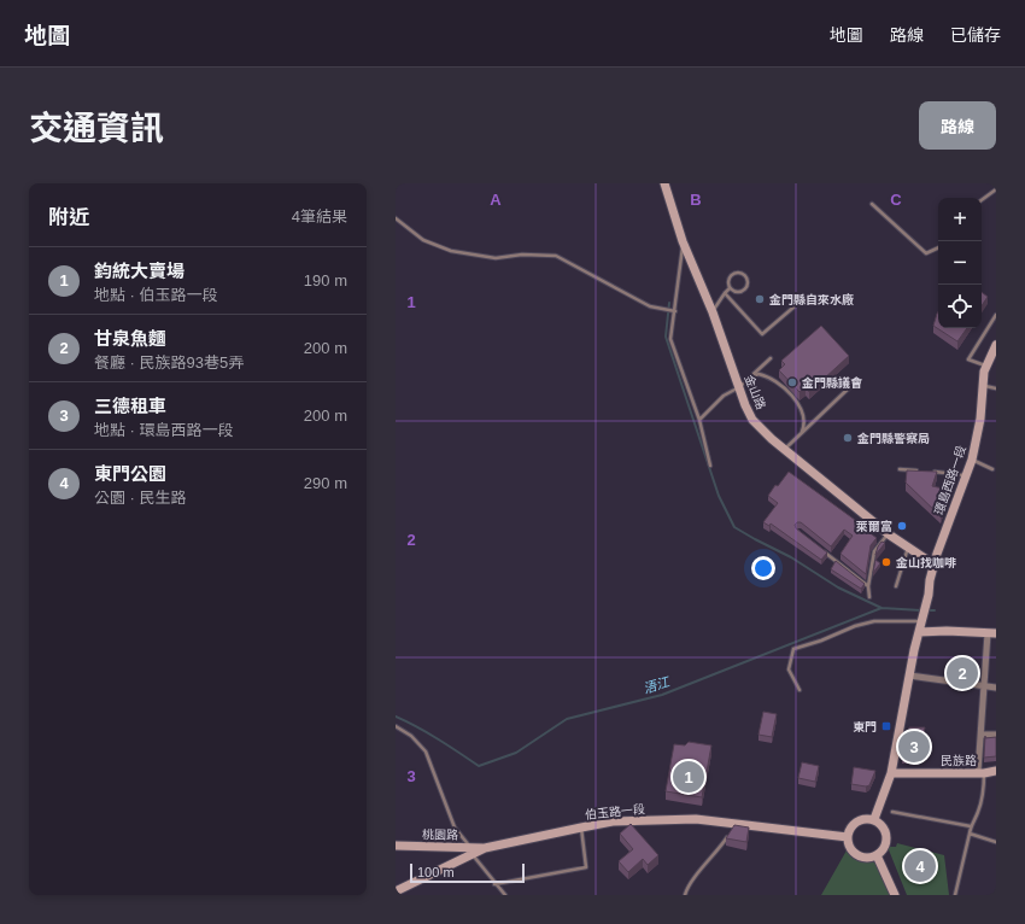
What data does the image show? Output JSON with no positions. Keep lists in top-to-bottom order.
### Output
{
  "streets": {
    "main road": [
      "金山路",
      "環島西路一段",
      "民族路",
      "伯玉路一段",
      "桃園路"
    ]
  },
  "crossings": [
    ["金山路", "環島西路一段"],
    ["伯玉路一段", "桃園路"]
  ],
  "water": ["浯江"],
  "places": {
    "other": [
      "金門縣自來水廠",
      "金門縣議會",
      "金門縣警察局",
      "萊爾富",
      "金山找咖啡"
    ],
    "transit": ["東門"]
  },
  "scale_bar": "100 m",
  "page": {
    "header": "地圖",
    "nav": ["地圖", "路線", "已儲存"],
    "title": "交通資訊",
    "buttons": "路線",
    "heading": ["附近", "4筆結果"],
    "map_buttons": ["+", "−"],
    "list": [
      {
        "mark": "1",
        "name": "鈞統大賣場",
        "note": "地點 · 伯玉路一段",
        "value": "190 m"
      },
      {
        "mark": "2",
        "name": "甘泉魚麵",
        "note": "餐廳 · 民族路93巷5弄",
        "value": "200 m"
      },
      {
        "mark": "3",
        "name": "三德租車",
        "note": "地點 · 環島西路一段",
        "value": "200 m"
      },
      {
        "mark": "4",
        "name": "東門公園",
        "note": "公園 · 民生路",
        "value": "290 m"
      }
    ],
    "pins": [
      "2",
      "3",
      "1",
      "4"
    ],
    "scale": "100 m"
  },
  "grid": {
    "columns": ["A", "B", "C"],
    "rows": ["1", "2", "3"]
  }
}
